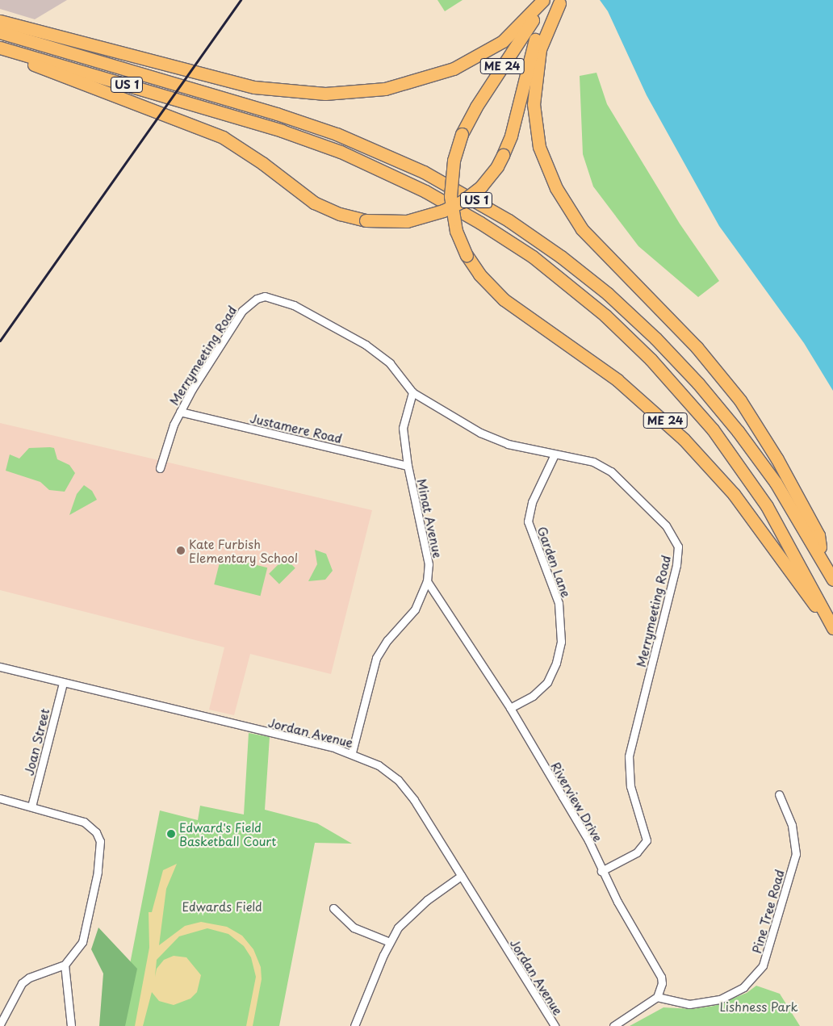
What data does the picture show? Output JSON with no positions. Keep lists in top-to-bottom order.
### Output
{
  "streets": {
    "highway": ["ME 24", "US 1"],
    "street": [
      "Merrymeeting Road",
      "Justamere Road",
      "Minat Avenue",
      "Garden Lane",
      "Jordan Avenue",
      "Joan Street",
      "Riverview Drive",
      "Pine Tree Road"
    ]
  },
  "crossings": [
    ["ME 24", "US 1"],
    ["Merrymeeting Road", "Justamere Road"],
    ["Merrymeeting Road", "Minat Avenue"],
    ["Merrymeeting Road", "Garden Lane"],
    ["Merrymeeting Road", "Riverview Drive"],
    ["Justamere Road", "Minat Avenue"],
    ["Minat Avenue", "Jordan Avenue"],
    ["Minat Avenue", "Riverview Drive"],
    ["Garden Lane", "Riverview Drive"],
    ["Jordan Avenue", "Joan Street"],
    ["Riverview Drive", "Pine Tree Road"]
  ],
  "parks": ["Edwards Field", "Lishness Park"],
  "places": ["Kate Furbish Elementary School", "Edward's Field Basketball Court"]
}
